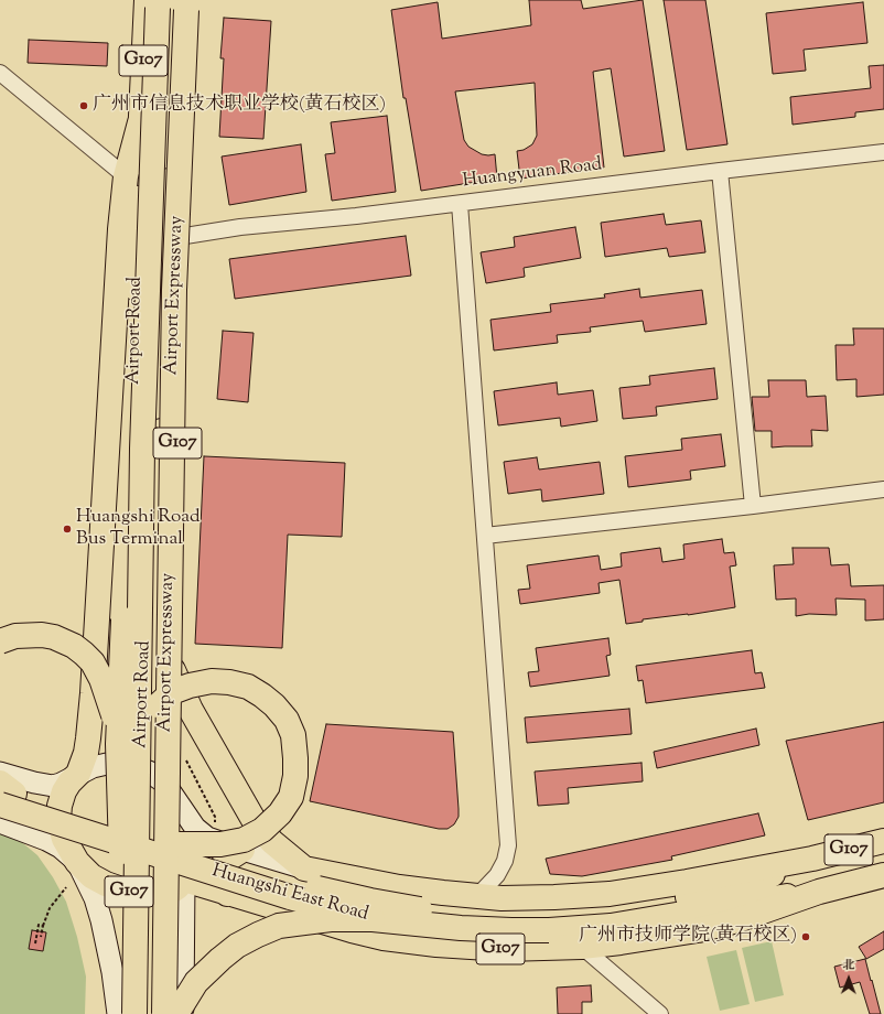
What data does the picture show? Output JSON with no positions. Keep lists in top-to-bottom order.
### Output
{
  "streets": {
    "main road": [
      "G107",
      "Airport Expressway",
      "Airport Road",
      "Huangshi East Road"
    ],
    "street": ["Huangyuan Road"]
  },
  "crossings": [
    ["G107", "Airport Road"],
    ["G107", "Huangshi East Road"],
    ["Huangyuan Road", "Airport Road"],
    ["Airport Expressway", "Airport Road"]
  ],
  "places": ["广州市信息技术职业学校(黄石校区)", "Huangshi Road Bus Terminal", "广州市技师学院(黄石校区)"],
  "north": "top"
}
